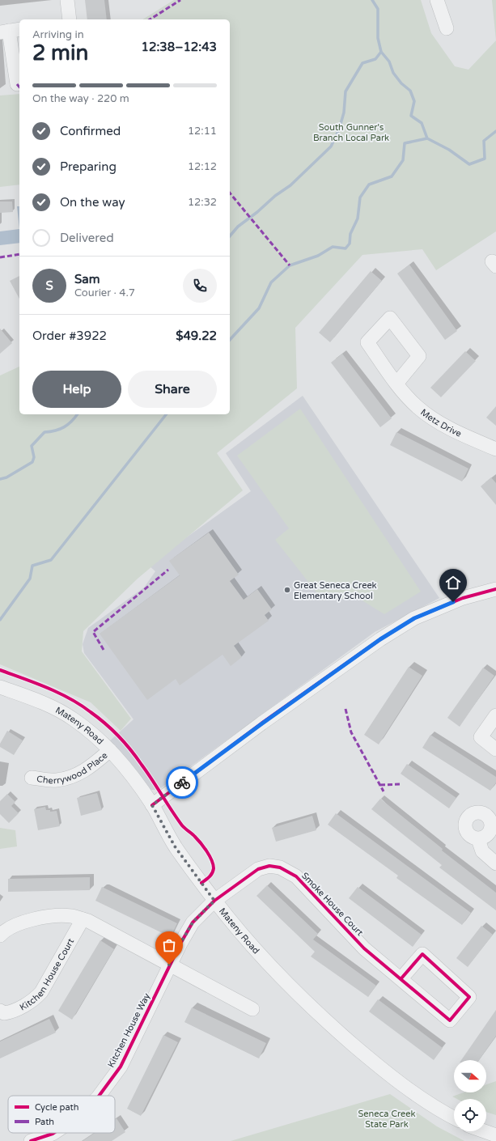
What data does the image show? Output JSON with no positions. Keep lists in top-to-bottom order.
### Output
{
  "streets": {
    "street": [
      "Metz Drive",
      "Mateny Road",
      "Cherrywood Place",
      "Smoke House Court",
      "Kitchen House Court",
      "Kitchen House Way"
    ]
  },
  "crossings": [
    ["Mateny Road", "Cherrywood Place"],
    ["Mateny Road", "Smoke House Court"],
    ["Mateny Road", "Kitchen House Way"],
    ["Smoke House Court", "Kitchen House Way"]
  ],
  "parks": ["South Gunner's Branch Local Park", "Seneca Creek State Park"],
  "places": ["Great Seneca Creek Elementary School"],
  "legend": ["Cycle path", "Path"],
  "north": "right",
  "page": {
    "heading": ["2 min", "Arriving in", "12:38–12:43"],
    "panel": [
      "Sam",
      "Courier · 4.7",
      "Order #3922",
      "$49.22"
    ],
    "bar": "On the way · 220 m",
    "list": [
      ["Confirmed", "12:11"],
      ["Preparing", "12:12"],
      ["On the way", "12:32"],
      "Delivered"
    ],
    "round": "S",
    "buttons": ["Help", "Share"]
  }
}
